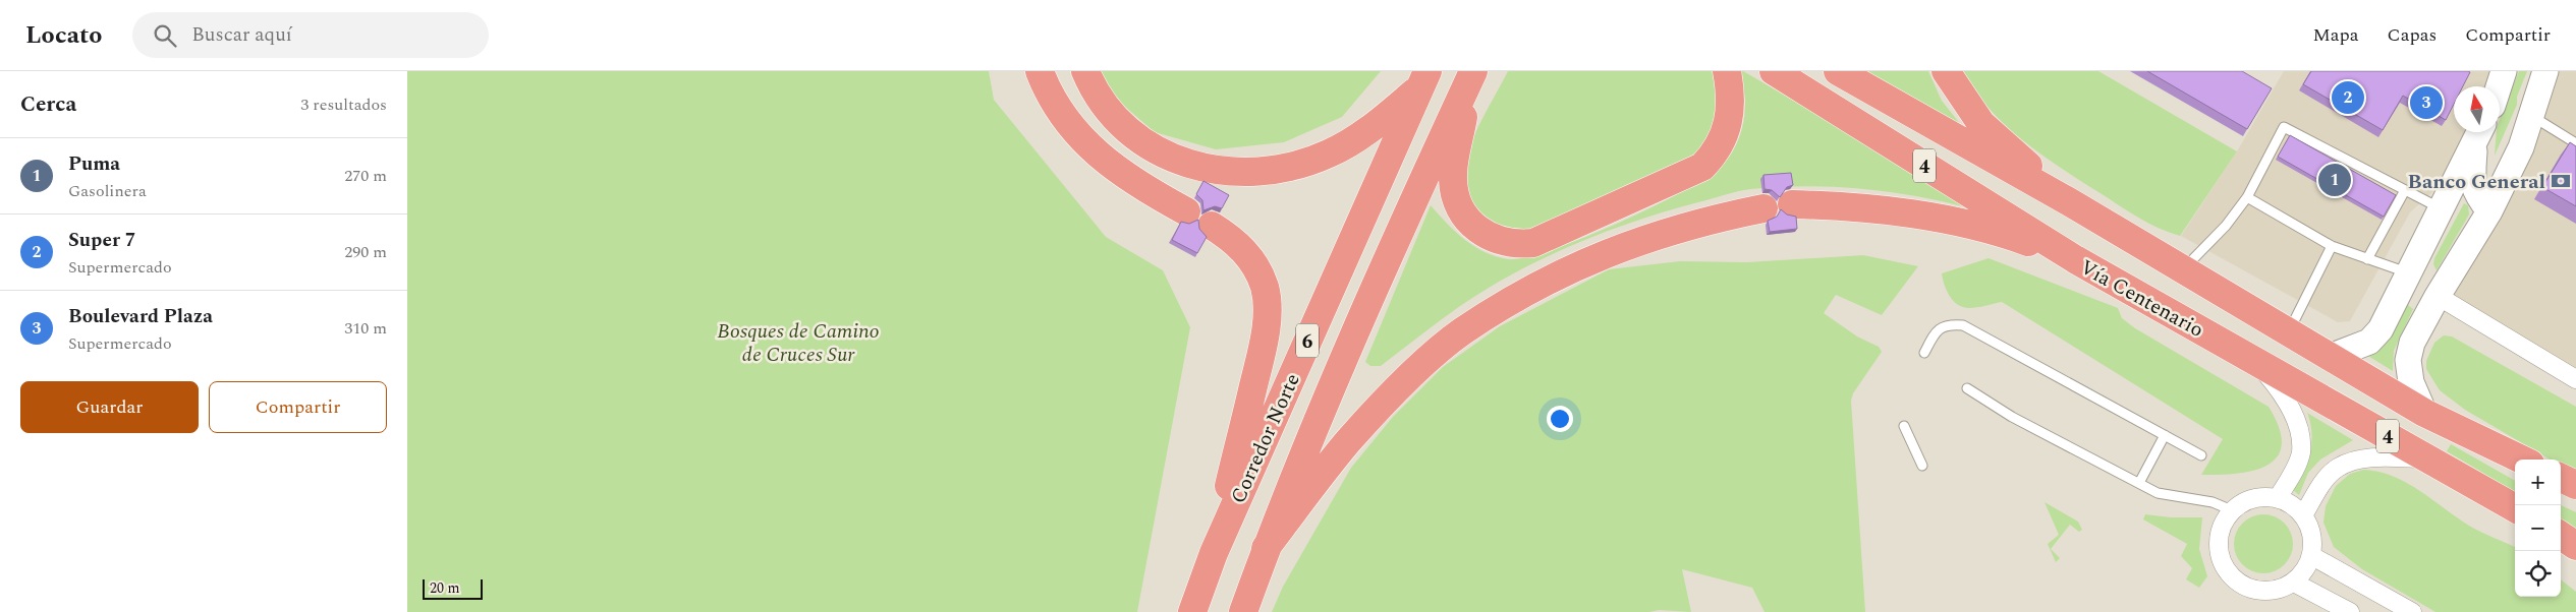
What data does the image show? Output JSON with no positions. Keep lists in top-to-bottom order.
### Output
{
  "streets": {
    "highway": [
      "4",
      "Vía Centenario",
      "6",
      "Corredor Norte"
    ]
  },
  "parks": ["Bosques de Camino de Cruces Sur"],
  "places": {
    "bank": ["Banco General"]
  },
  "scale_bar": "20 m",
  "north": "top",
  "page": {
    "header": "Locato",
    "search": "Buscar aquí",
    "nav": ["Mapa", "Capas", "Compartir"],
    "heading": ["Cerca", "3 resultados"],
    "pins": ["2", "3", "1"],
    "list": [
      {
        "mark": "1",
        "name": "Puma",
        "note": "Gasolinera",
        "value": "270 m"
      },
      {
        "mark": "2",
        "name": "Super 7",
        "note": "Supermercado",
        "value": "290 m"
      },
      {
        "mark": "3",
        "name": "Boulevard Plaza",
        "note": "Supermercado",
        "value": "310 m"
      }
    ],
    "buttons": ["Guardar", "Compartir"],
    "map_buttons": ["+", "−"],
    "scale": "20 m"
  }
}
